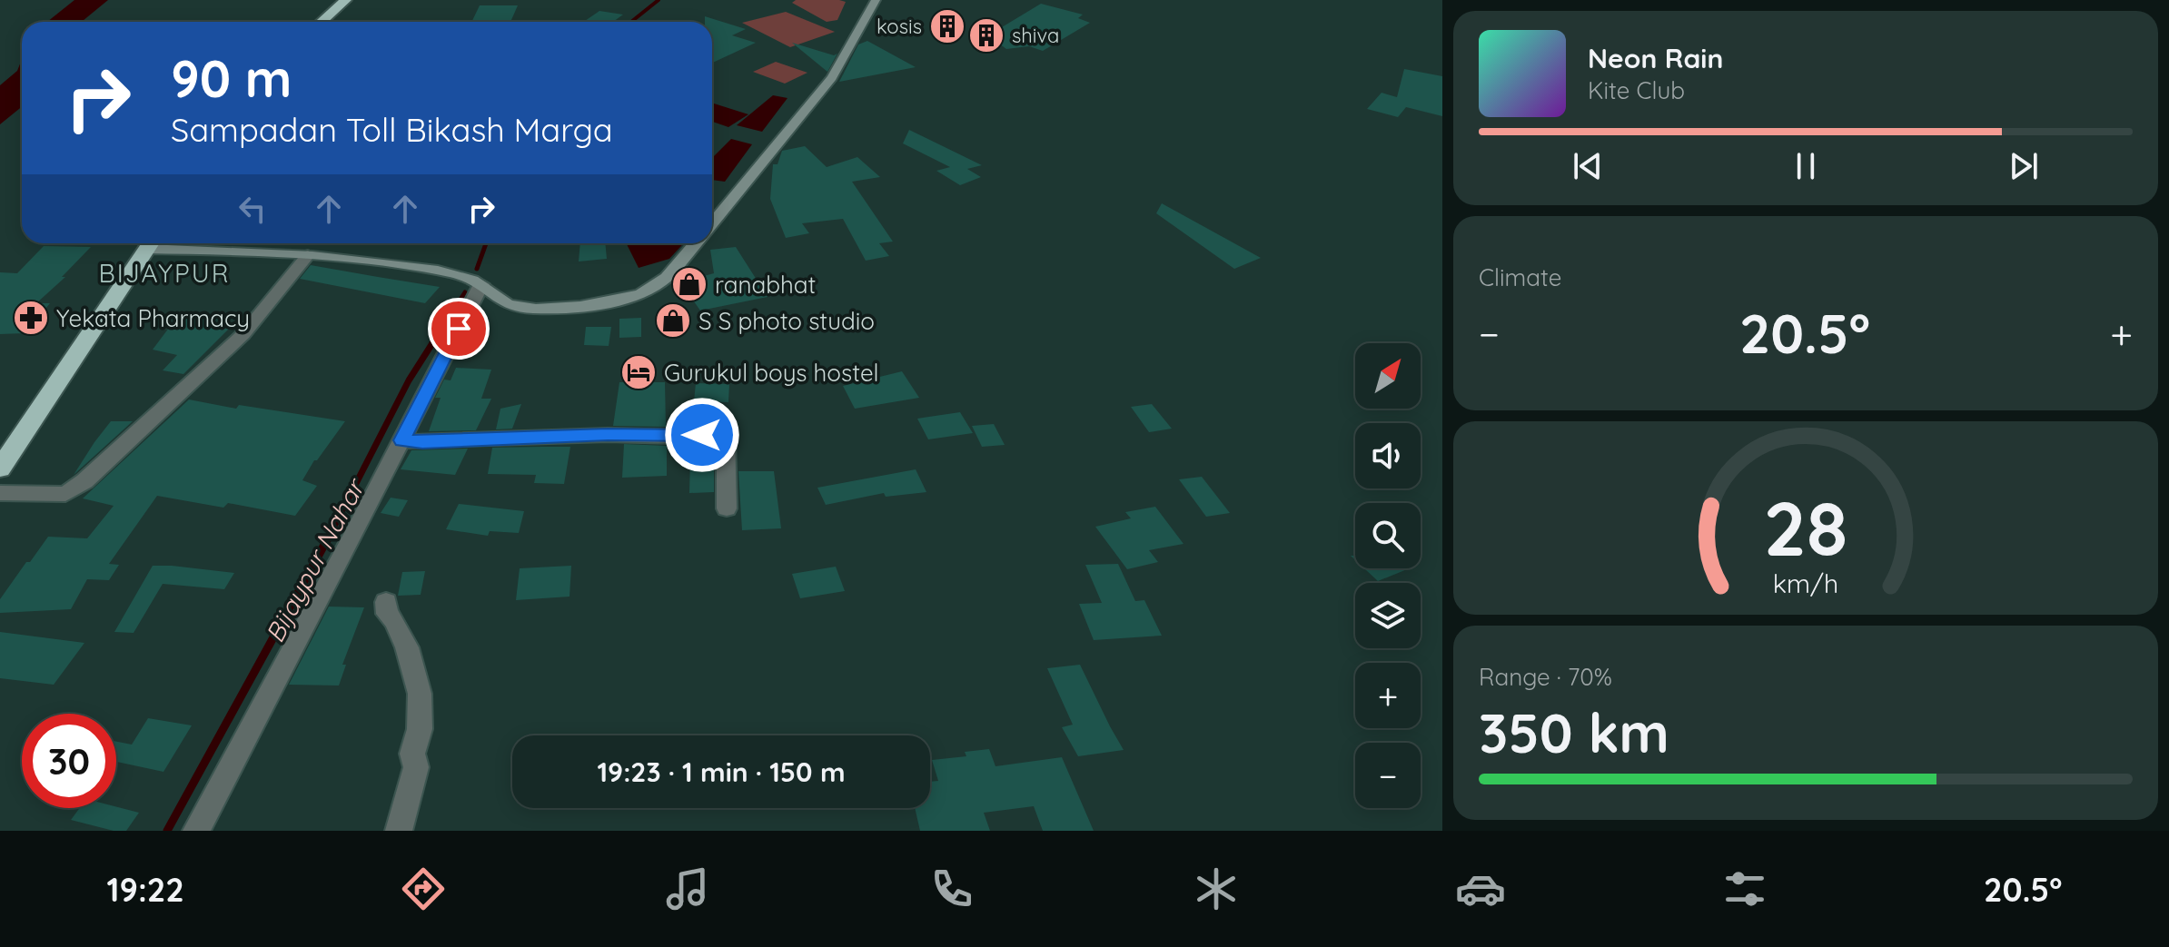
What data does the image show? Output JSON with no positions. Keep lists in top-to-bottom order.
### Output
{
  "districts": ["BIJAYPUR"],
  "water": ["Bijaypur Nahar"],
  "places": {
    "building": ["kosis", "shiva"],
    "shop": ["ranabhat", "S S photo studio"],
    "pharmacy": ["Yekata Pharmacy"],
    "hotel": ["Gurukul boys hostel"]
  },
  "north": "top right",
  "page": {
    "turn": ["90 m", "Sampadan Toll Bikash Marga"],
    "song": ["Neon Rain", "Kite Club"],
    "tile": [
      "Climate",
      ["Range · 70%", "350 km"]
    ],
    "heat": ["−", "20.5°", "+"],
    "map_buttons": ["+", "−"],
    "limit": "30",
    "trip": "19:23 · 1 min · 150 m",
    "tabs": ["19:22", "20.5°"],
    "gauge": ["28", "km/h"]
  }
}
